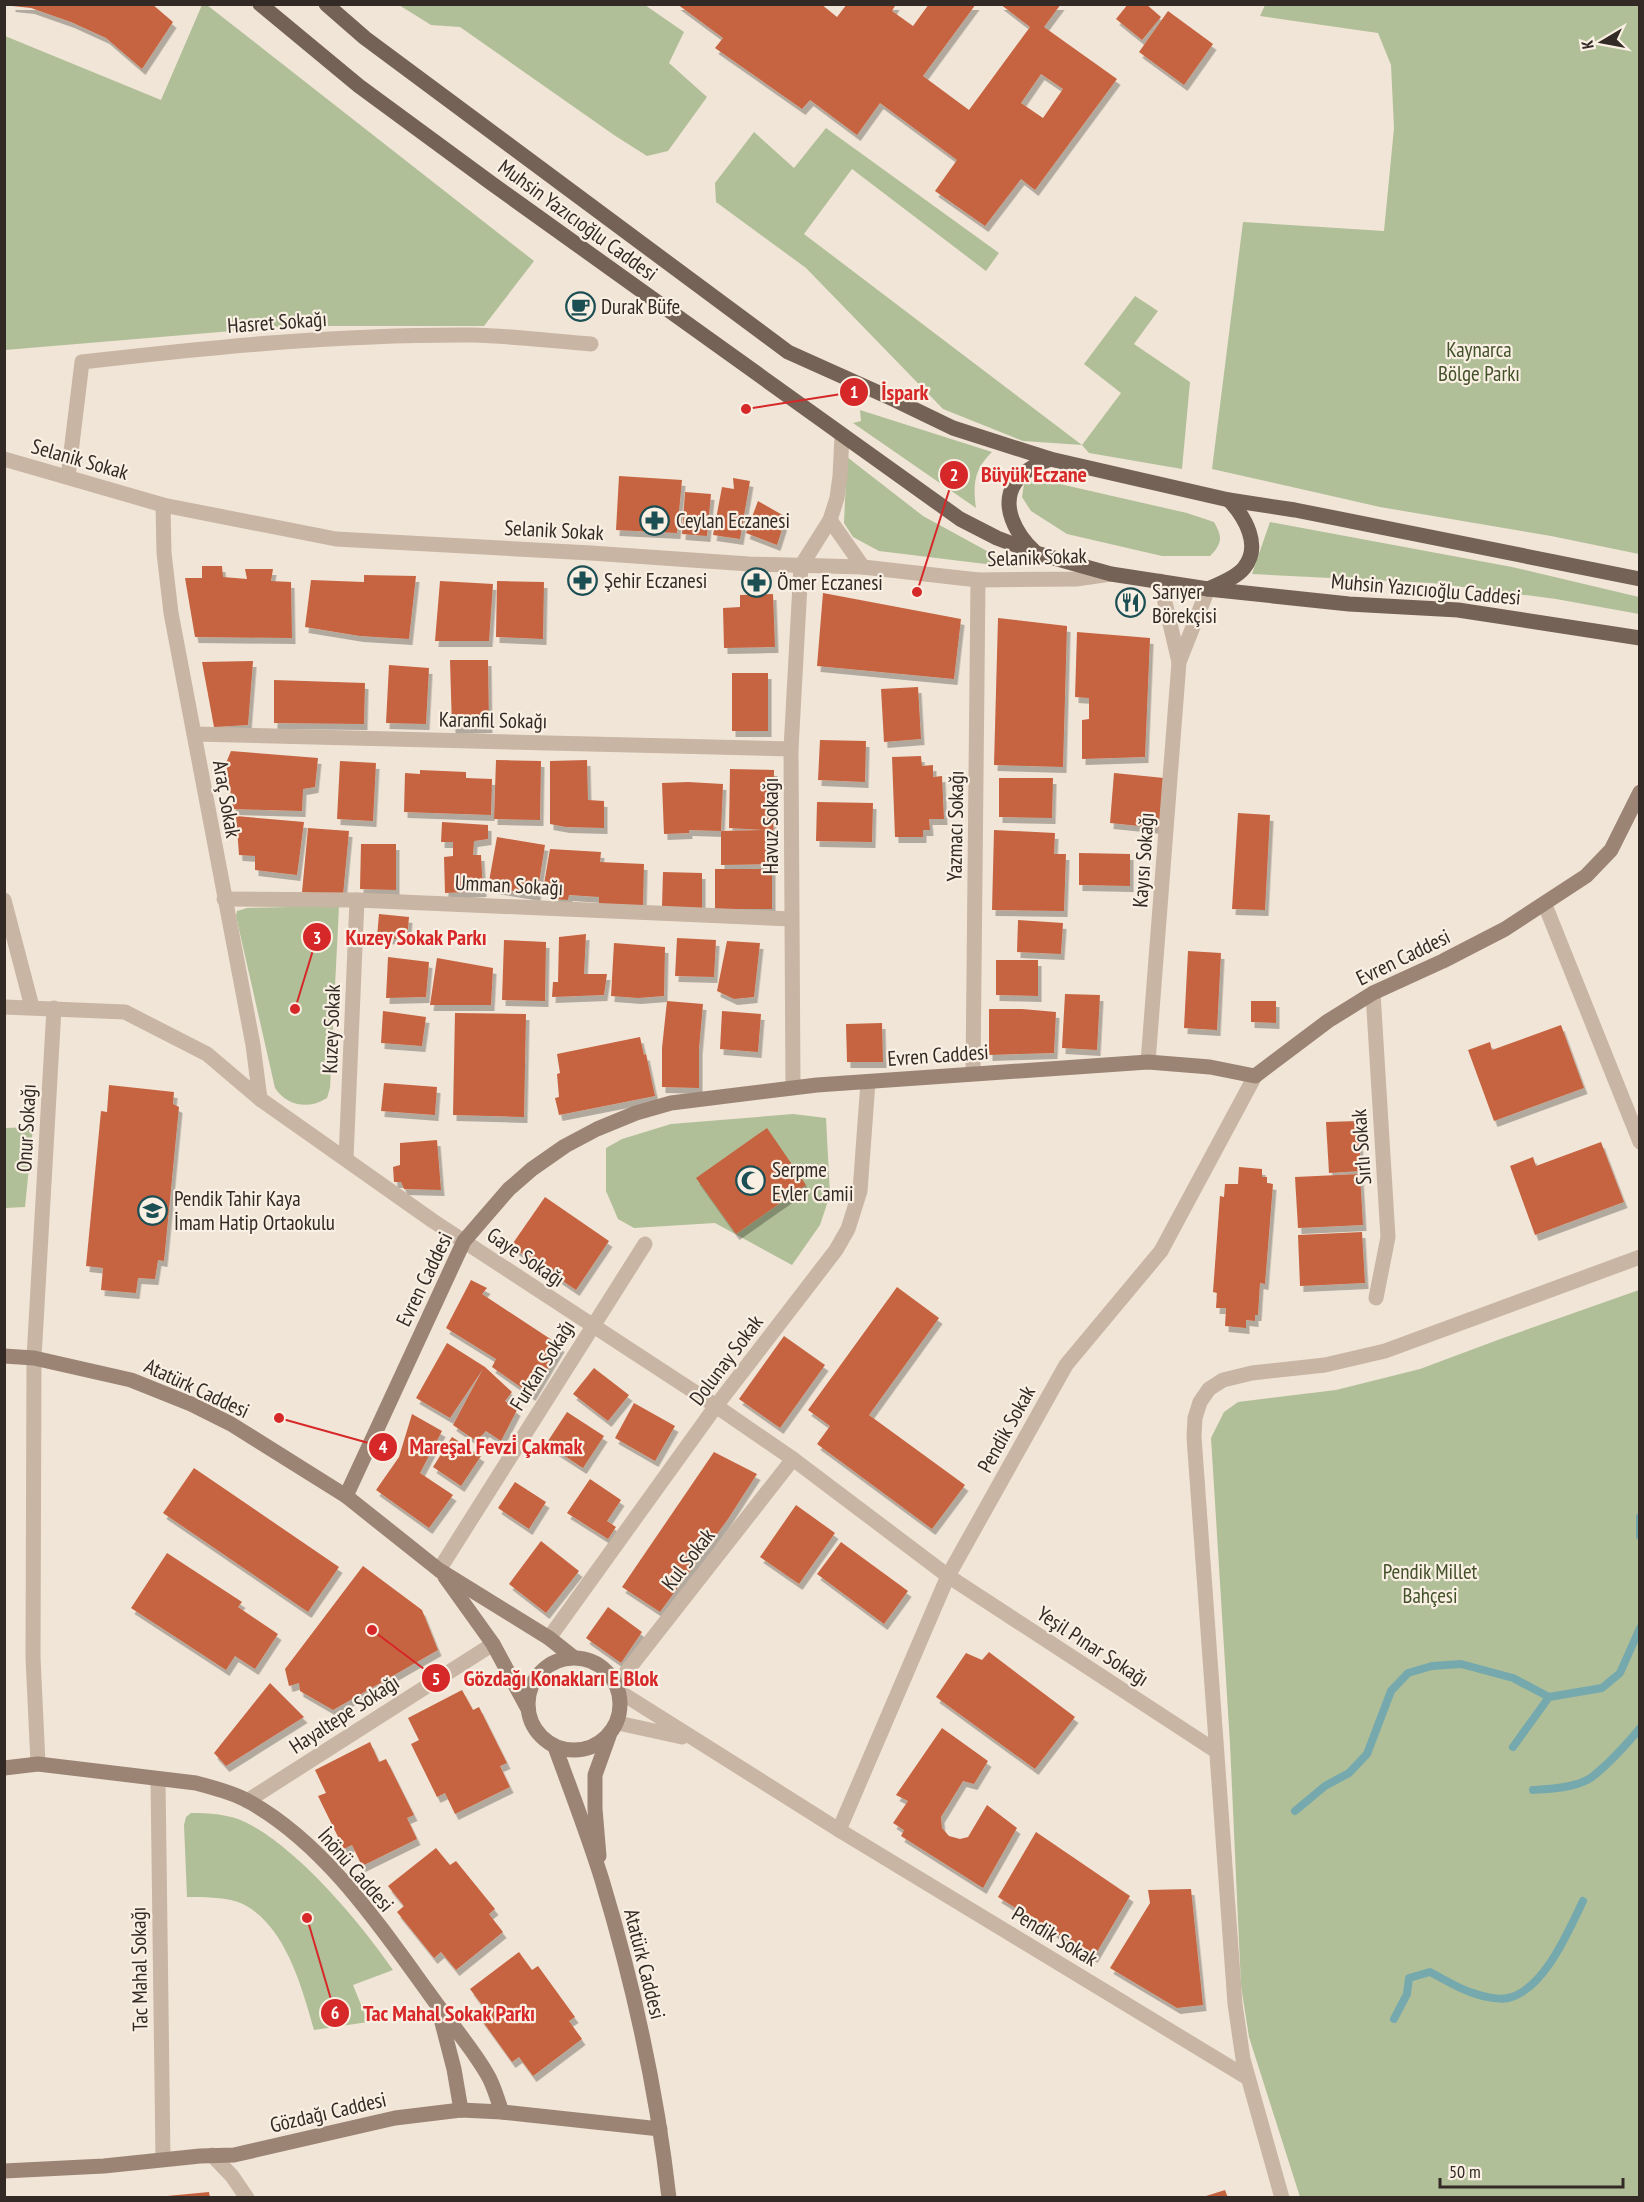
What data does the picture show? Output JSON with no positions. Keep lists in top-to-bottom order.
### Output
{
  "streets": {
    "main road": ["Muhsin Yazıcıoğlu Caddesi"],
    "street": [
      "Hasret Sokağı",
      "Selanik Sokak",
      "Karanfil Sokağı",
      "Araç Sokak",
      "Havuz Sokağı",
      "Yazmacı Sokağı",
      "Kayısı Sokağı",
      "Umman Sokağı",
      "Evren Caddesi",
      "Kuzey Sokak",
      "Onur Sokağı",
      "Sırlı Sokak",
      "Gaye Sokağı",
      "Dolunay Sokak",
      "Furkan Sokağı",
      "Atatürk Caddesi",
      "Pendik Sokak",
      "Kul Sokak",
      "Yeşil Pınar Sokağı",
      "Hayaltepe Sokağı",
      "İnönü Caddesi",
      "Tac Mahal Sokağı",
      "Gözdağı Caddesi"
    ]
  },
  "crossings": [
    ["Muhsin Yazıcıoğlu Caddesi", "Selanik Sokak"],
    ["Hasret Sokağı", "Selanik Sokak"],
    ["Selanik Sokak", "Araç Sokak"],
    ["Selanik Sokak", "Havuz Sokağı"],
    ["Selanik Sokak", "Yazmacı Sokağı"],
    ["Karanfil Sokağı", "Araç Sokak"],
    ["Karanfil Sokağı", "Havuz Sokağı"],
    ["Araç Sokak", "Umman Sokağı"],
    ["Araç Sokak", "Gaye Sokağı"],
    ["Havuz Sokağı", "Umman Sokağı"],
    ["Havuz Sokağı", "Evren Caddesi"],
    ["Yazmacı Sokağı", "Evren Caddesi"],
    ["Kayısı Sokağı", "Evren Caddesi"],
    ["Umman Sokağı", "Kuzey Sokak"],
    ["Evren Caddesi", "Sırlı Sokak"],
    ["Evren Caddesi", "Gaye Sokağı"],
    ["Evren Caddesi", "Dolunay Sokak"],
    ["Evren Caddesi", "Atatürk Caddesi"],
    ["Evren Caddesi", "Pendik Sokak"],
    ["Kuzey Sokak", "Gaye Sokağı"],
    ["Onur Sokağı", "Gaye Sokağı"],
    ["Onur Sokağı", "Atatürk Caddesi"],
    ["Onur Sokağı", "İnönü Caddesi"],
    ["Gaye Sokağı", "Dolunay Sokak"],
    ["Gaye Sokağı", "Furkan Sokağı"],
    ["Gaye Sokağı", "Pendik Sokak"],
    ["Gaye Sokağı", "Kul Sokak"],
    ["Gaye Sokağı", "Yeşil Pınar Sokağı"],
    ["Dolunay Sokak", "Atatürk Caddesi"],
    ["Furkan Sokağı", "Atatürk Caddesi"],
    ["Atatürk Caddesi", "Pendik Sokak"],
    ["Atatürk Caddesi", "Kul Sokak"],
    ["Atatürk Caddesi", "Hayaltepe Sokağı"],
    ["Atatürk Caddesi", "Gözdağı Caddesi"],
    ["Pendik Sokak", "Kul Sokak"],
    ["Pendik Sokak", "Yeşil Pınar Sokağı"],
    ["Hayaltepe Sokağı", "İnönü Caddesi"],
    ["İnönü Caddesi", "Tac Mahal Sokağı"],
    ["İnönü Caddesi", "Gözdağı Caddesi"],
    ["Tac Mahal Sokağı", "Gözdağı Caddesi"]
  ],
  "parks": ["Kaynarca Bölge Parkı", "Pendik Millet Bahçesi"],
  "places": {
    "cafe": ["Durak Büfe"],
    "other": [
      "İspark",
      "Büyük Eczane",
      "Kuzey Sokak Parkı",
      "Mareşal Fevzi̇ Çakmak",
      "Gözdağı Konakları E Blok",
      "Tac Mahal Sokak Parkı"
    ],
    "pharmacy": ["Ceylan Eczanesi", "Şehir Eczanesi", "Ömer Eczanesi"],
    "restaurant": ["Sarıyer Börekçisi"],
    "mosque": ["Serpme Evler Camii"],
    "school or university": ["Pendik Tahir Kaya İmam Hatip Ortaokulu"]
  },
  "scale_bar": "50 m",
  "north": "left"
}
